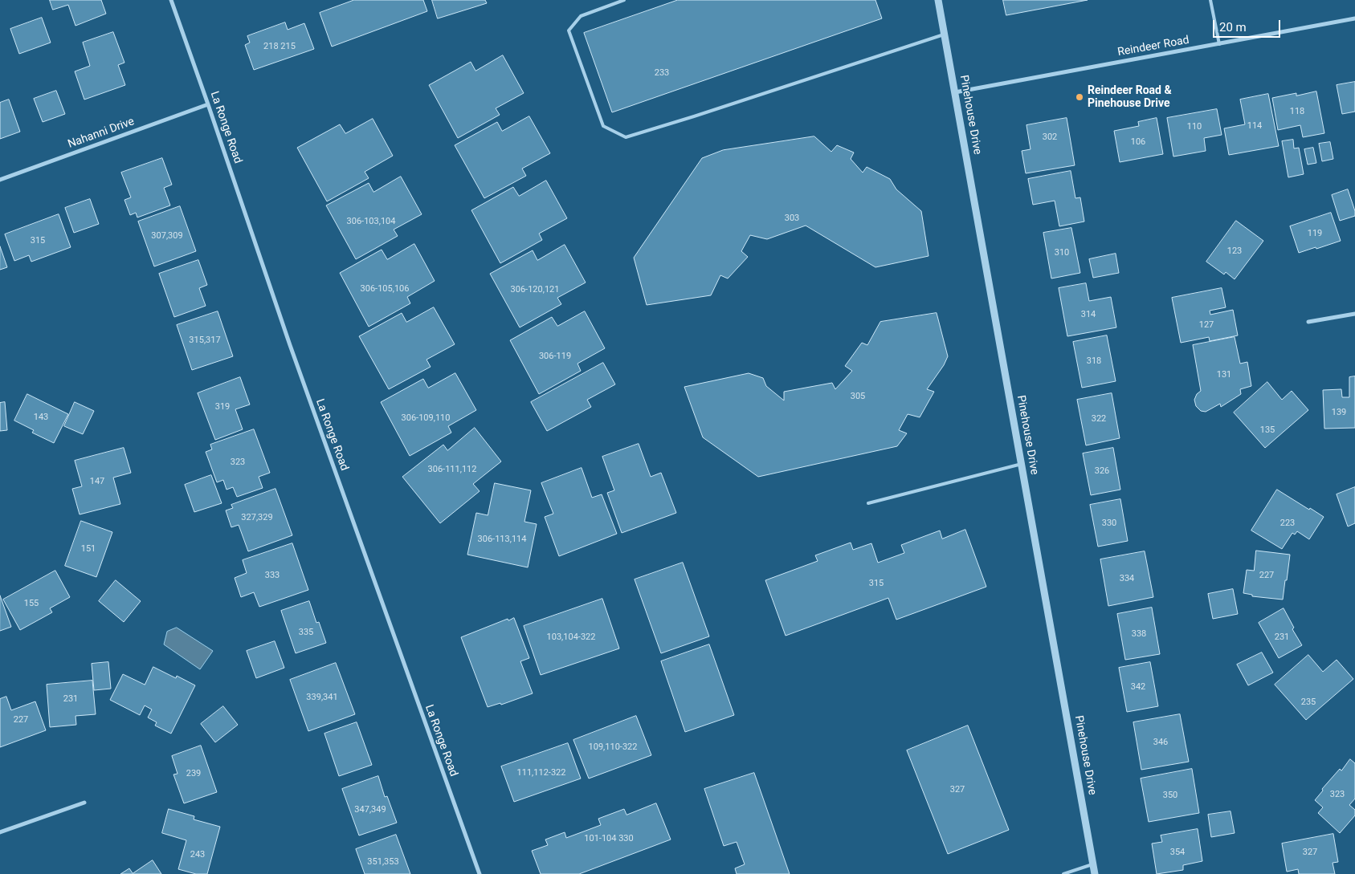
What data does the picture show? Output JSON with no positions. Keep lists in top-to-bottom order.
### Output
{
  "streets": {
    "street": [
      "Reindeer Road",
      "Pinehouse Drive",
      "La Ronge Road",
      "Nahanni Drive"
    ]
  },
  "crossings": [
    ["Reindeer Road", "Pinehouse Drive"],
    ["La Ronge Road", "Nahanni Drive"]
  ],
  "places": ["Reindeer Road & Pinehouse Drive"],
  "house_numbers": [
    "218 215",
    "233",
    "118",
    "114",
    "110",
    "302",
    "106",
    "303",
    "306-103,104",
    "119",
    "307,309",
    "315",
    "123",
    "310",
    "306-105,106",
    "306-120,121",
    "314",
    "127",
    "315,317",
    "306-119",
    "318",
    "131",
    "305",
    "319",
    "139",
    "143",
    "306-109,110",
    "322",
    "135",
    "323",
    "306-111,112",
    "326",
    "147",
    "327,329",
    "330",
    "223",
    "306-113,114",
    "151",
    "333",
    "227",
    "334",
    "315",
    "155",
    "335",
    "338",
    "103,104-322",
    "231",
    "342",
    "339,341",
    "231",
    "235",
    "227",
    "346",
    "109,110-322",
    "111,112-322",
    "239",
    "327",
    "323",
    "350",
    "347,349",
    "101-104 330",
    "354",
    "327",
    "243",
    "351,353"
  ],
  "scale_bar": "20 m"
}
